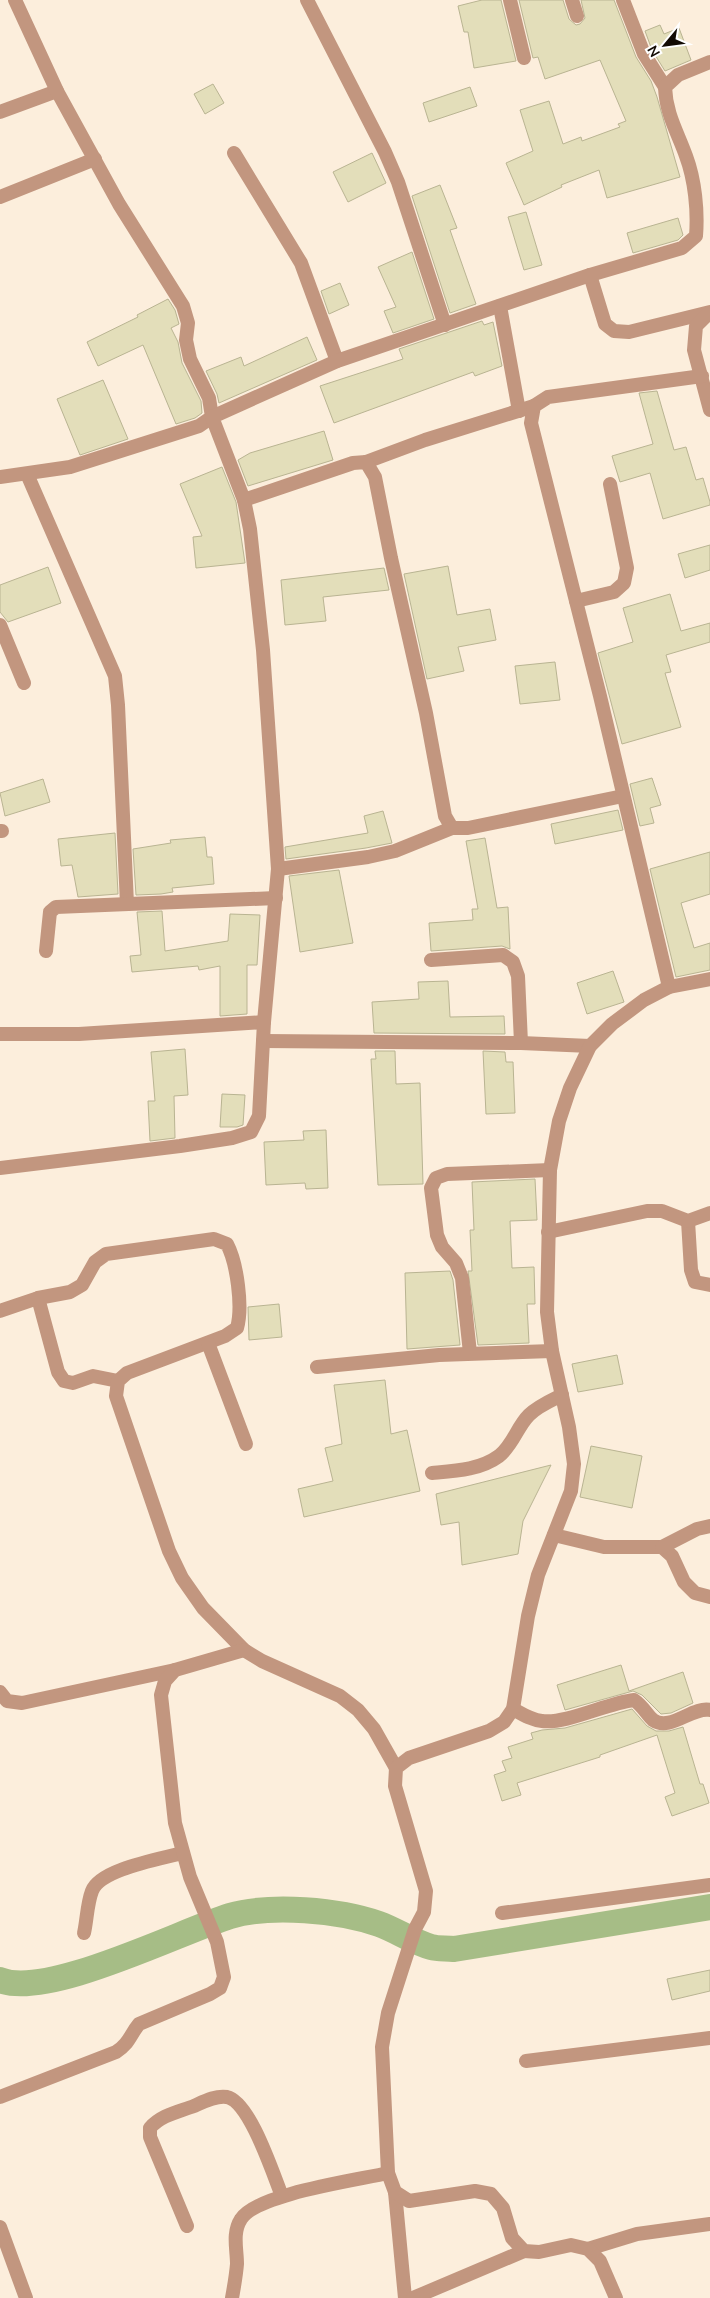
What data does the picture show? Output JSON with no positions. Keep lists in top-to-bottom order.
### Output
{
  "north": "bottom left"
}
